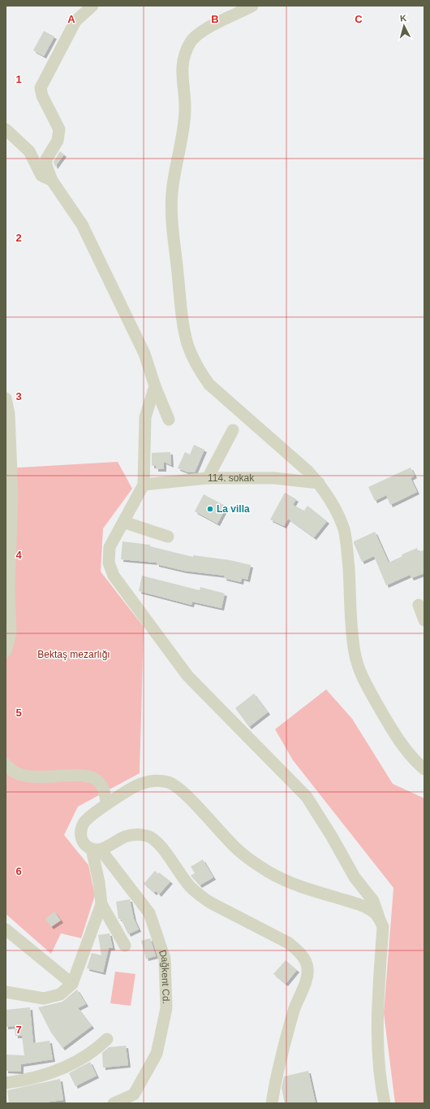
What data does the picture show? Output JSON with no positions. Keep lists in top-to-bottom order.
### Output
{
  "streets": {
    "street": ["114. sokak", "Dağkent Cd."]
  },
  "parks": ["Bektaş mezarlığı"],
  "places": ["La villa"],
  "north": "top",
  "grid": {
    "columns": ["A", "B", "C"],
    "rows": [
      "1",
      "2",
      "3",
      "4",
      "5",
      "6",
      "7"
    ]
  }
}
